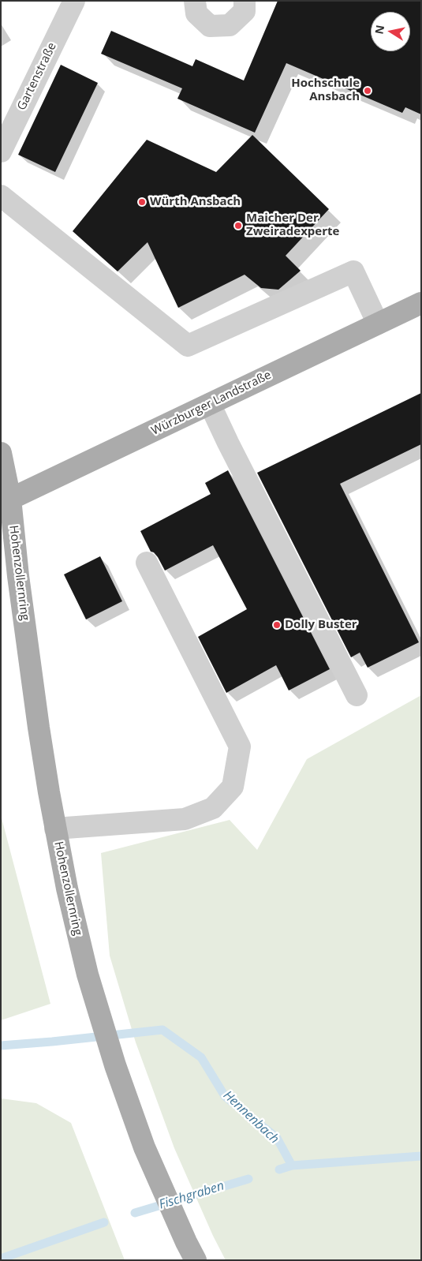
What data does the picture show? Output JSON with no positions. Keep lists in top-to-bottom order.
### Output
{
  "streets": {
    "main road": ["Würzburger Landstraße", "Hohenzollernring"],
    "street": ["Gartenstraße"]
  },
  "crossings": [
    ["Würzburger Landstraße", "Hohenzollernring"]
  ],
  "water": ["Hennenbach", "Fischgraben"],
  "places": [
    "Hochschule Ansbach",
    "Würth Ansbach",
    "Maicher Der Zweiradexperte",
    "Dolly Buster"
  ],
  "north": "left"
}
